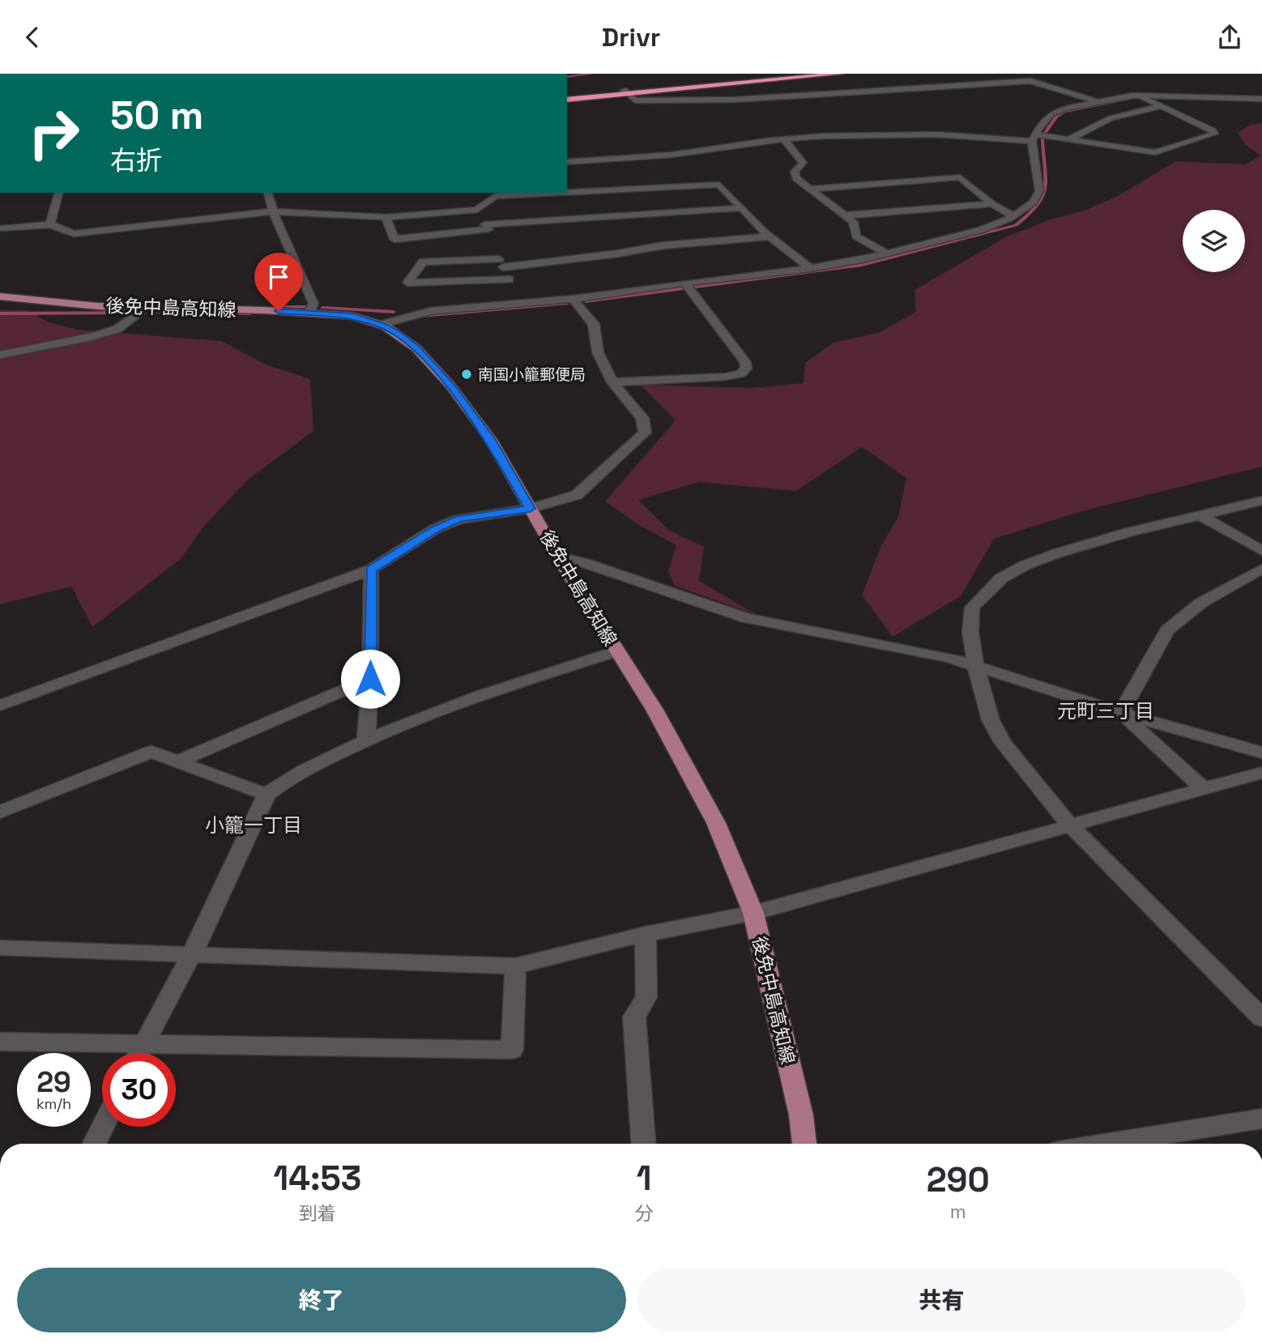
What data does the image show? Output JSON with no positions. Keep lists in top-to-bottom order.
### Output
{
  "streets": {
    "main road": ["後免中島高知線"]
  },
  "districts": ["元町三丁目", "小籠一丁目"],
  "places": ["南国小籠郵便局"],
  "page": {
    "header": "Drivr",
    "turn": ["50 m", "右折"],
    "speed": "29 km/h",
    "limit": "30",
    "eta": [
      "14:53",
      "到着",
      "1",
      "分",
      "290",
      "m"
    ],
    "buttons": ["終了", "共有"]
  }
}
